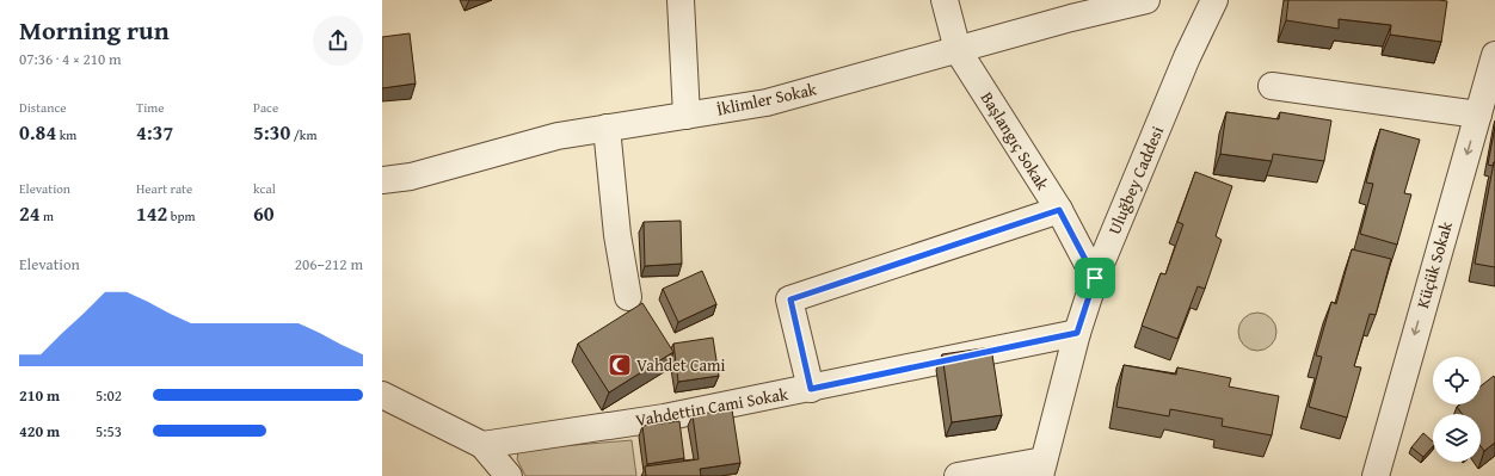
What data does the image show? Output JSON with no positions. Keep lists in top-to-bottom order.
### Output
{
  "streets": {
    "street": [
      "İklimler Sokak",
      "Başlangıç Sokak",
      "Uluğbey Caddesi",
      "Küçük Sokak",
      "Vahdettin Cami Sokak"
    ]
  },
  "crossings": [
    ["İklimler Sokak", "Başlangıç Sokak"],
    ["Başlangıç Sokak", "Uluğbey Caddesi"],
    ["Uluğbey Caddesi", "Vahdettin Cami Sokak"]
  ],
  "one_way": ["Küçük Sokak"],
  "places": {
    "mosque": ["Vahdet Cami"]
  },
  "page": {
    "heading": ["Morning run", "07:36 · 4 × 210 m"],
    "stats": [
      ["Distance", "0.84 km"],
      ["Time", "4:37"],
      ["Pace", "5:30 /km"],
      ["Elevation", "24 m"],
      ["Heart rate", "142 bpm"],
      ["kcal", "60"]
    ],
    "chart": ["Elevation", "206–212 m"],
    "list": [
      {
        "name": "210 m",
        "note": "5:02"
      },
      {
        "name": "420 m",
        "note": "5:53"
      }
    ]
  }
}
